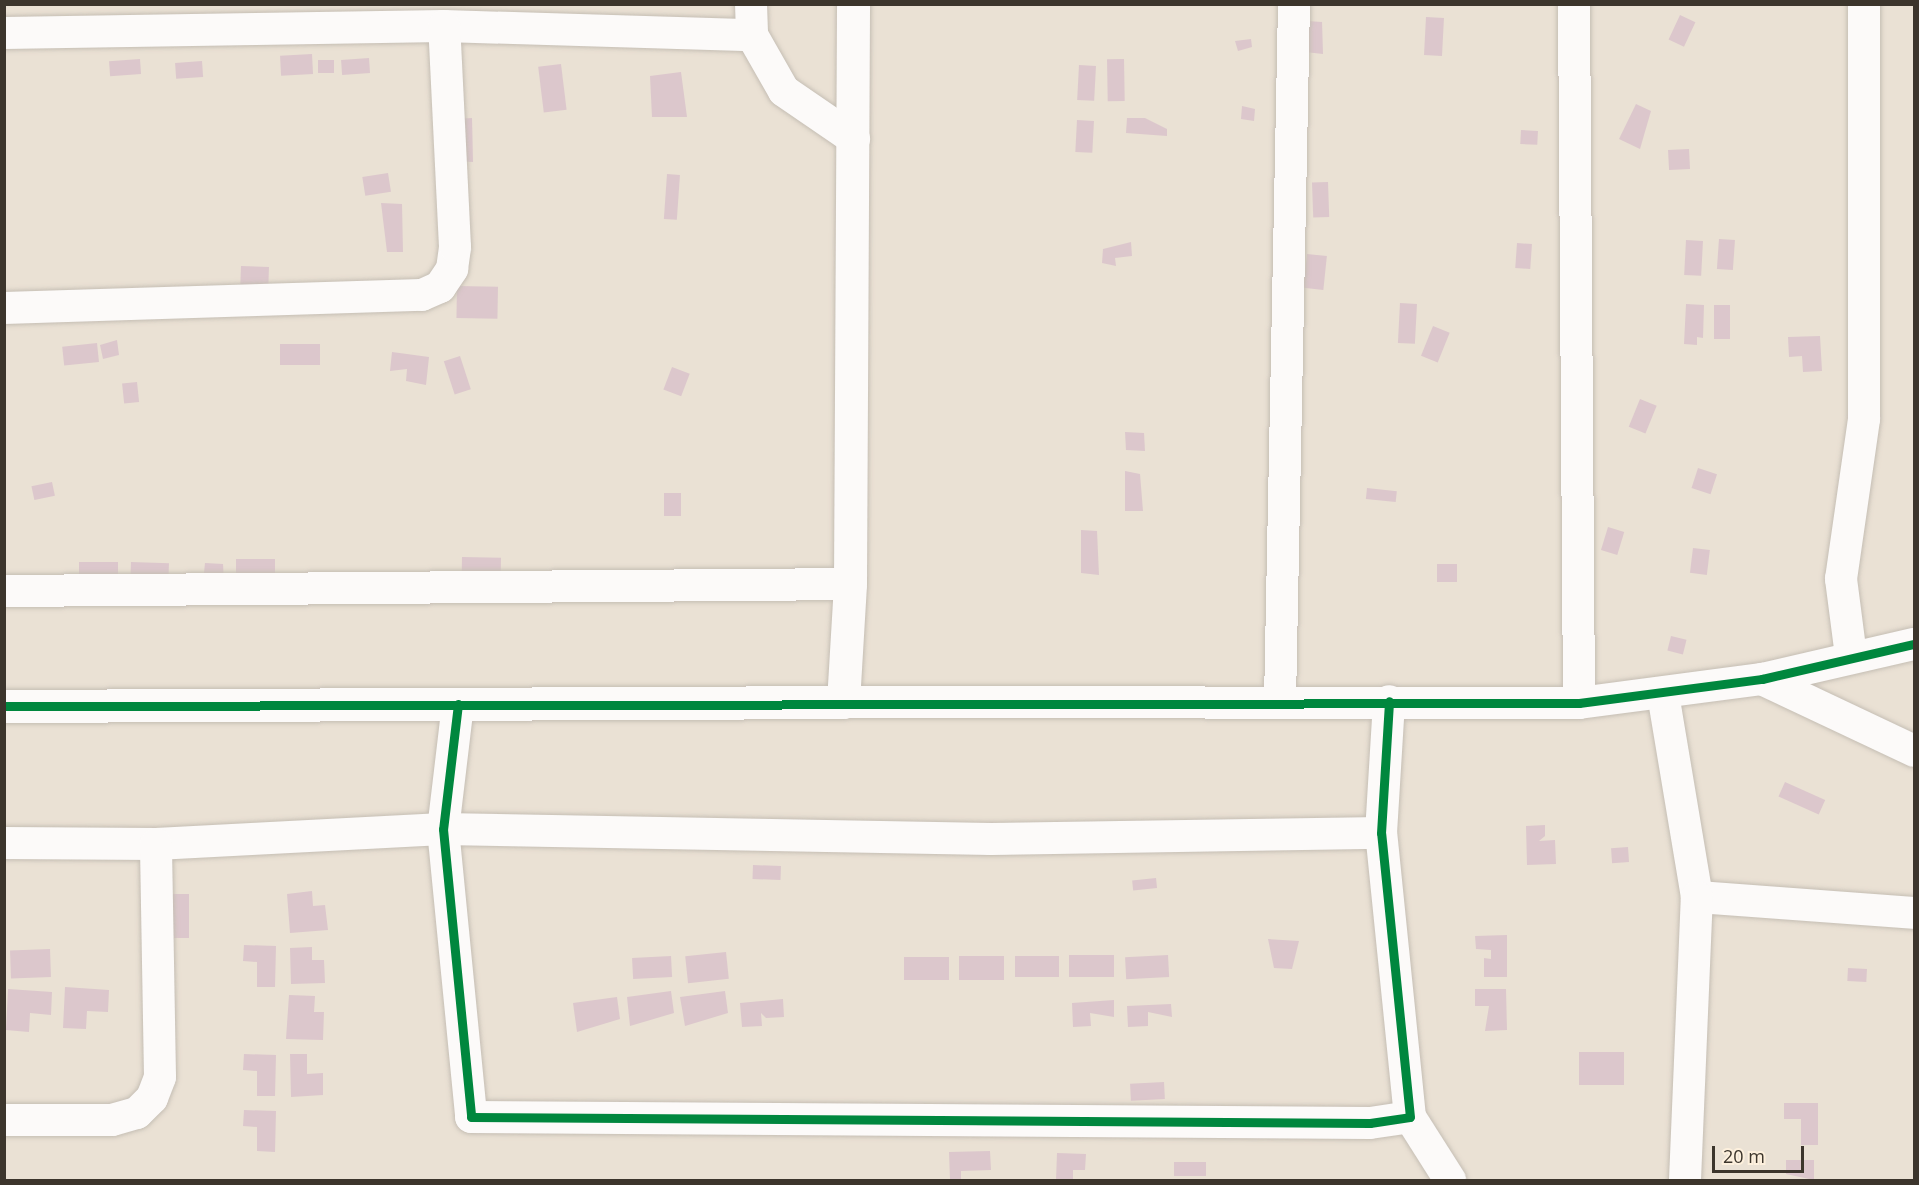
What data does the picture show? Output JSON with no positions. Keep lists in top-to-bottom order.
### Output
{
  "scale_bar": "20 m"
}
